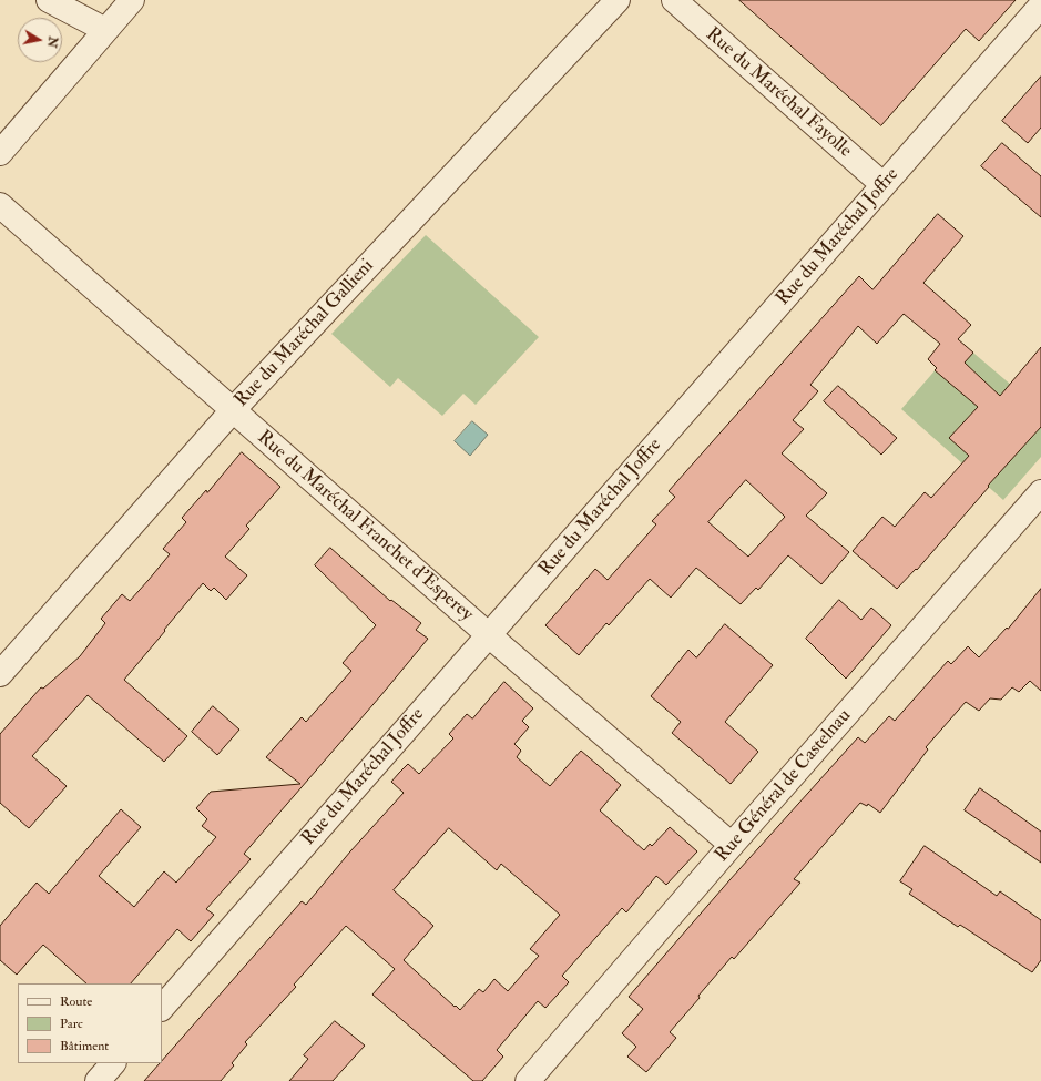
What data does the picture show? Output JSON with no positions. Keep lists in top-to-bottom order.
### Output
{
  "streets": {
    "street": [
      "Rue du Maréchal Fayolle",
      "Rue du Maréchal Joffre",
      "Rue du Maréchal Gallieni",
      "Rue du Maréchal Franchet d'Esperey",
      "Rue Général de Castelnau"
    ]
  },
  "crossings": [
    ["Rue du Maréchal Fayolle", "Rue du Maréchal Joffre"],
    ["Rue du Maréchal Joffre", "Rue du Maréchal Franchet d'Esperey"],
    ["Rue du Maréchal Gallieni", "Rue du Maréchal Franchet d'Esperey"],
    ["Rue du Maréchal Franchet d'Esperey", "Rue Général de Castelnau"]
  ],
  "legend": ["Route", "Parc", "Bâtiment"],
  "north": "right"
}
